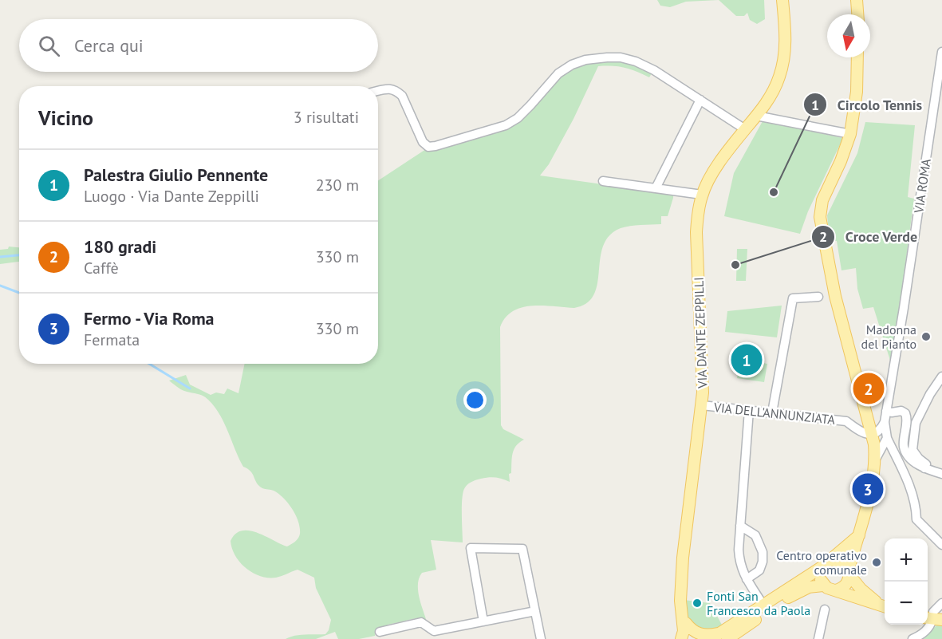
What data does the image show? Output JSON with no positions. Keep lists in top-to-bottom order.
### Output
{
  "streets": {
    "main road": ["VIA DANTE ZEPPILLI"],
    "street": ["VIA ROMA", "VIA DELL'ANNUNZIATA"]
  },
  "crossings": [
    ["VIA DANTE ZEPPILLI", "VIA DELL'ANNUNZIATA"]
  ],
  "places": [
    "Circolo Tennis",
    "Croce Verde",
    "Madonna del Pianto",
    "Centro operativo comunale",
    "Fonti San Francesco da Paola"
  ],
  "north": "bottom",
  "page": {
    "search": "Cerca qui",
    "heading": ["Vicino", "3 risultati"],
    "list": [
      {
        "mark": "1",
        "name": "Palestra Giulio Pennente",
        "note": "Luogo · Via Dante Zeppilli",
        "value": "230 m"
      },
      {
        "mark": "2",
        "name": "180 gradi",
        "note": "Caffè",
        "value": "330 m"
      },
      {
        "mark": "3",
        "name": "Fermo - Via Roma",
        "note": "Fermata",
        "value": "330 m"
      }
    ],
    "pins": ["1", "2", "3"],
    "map_buttons": ["+", "−"]
  }
}
